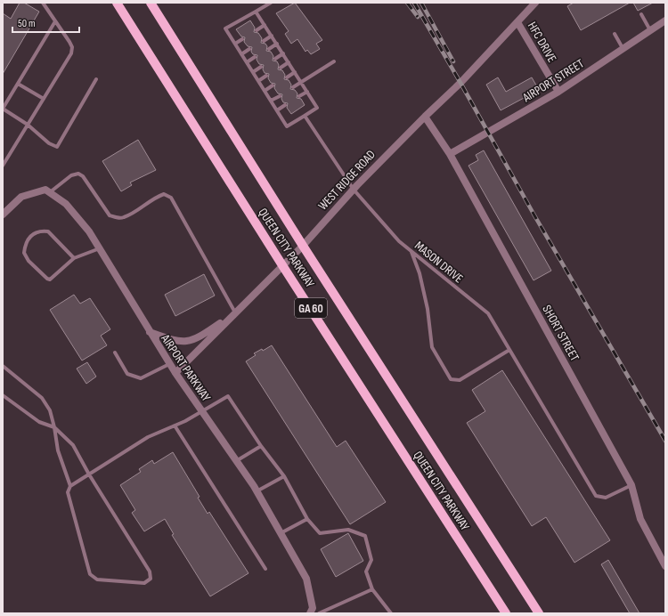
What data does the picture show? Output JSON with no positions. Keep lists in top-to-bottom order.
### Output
{
  "streets": {
    "main road": ["QUEEN CITY PARKWAY", "GA 60"],
    "street": [
      "HFC DRIVE",
      "AIRPORT STREET",
      "WEST RIDGE ROAD",
      "SHORT STREET",
      "AIRPORT PARKWAY"
    ],
    "lane": ["MASON DRIVE"]
  },
  "crossings": [
    ["HFC DRIVE", "AIRPORT STREET"],
    ["HFC DRIVE", "WEST RIDGE ROAD"],
    ["AIRPORT STREET", "SHORT STREET"],
    ["WEST RIDGE ROAD", "QUEEN CITY PARKWAY"],
    ["WEST RIDGE ROAD", "MASON DRIVE"],
    ["WEST RIDGE ROAD", "SHORT STREET"],
    ["WEST RIDGE ROAD", "AIRPORT PARKWAY"],
    ["MASON DRIVE", "SHORT STREET"]
  ],
  "scale_bar": "50 m"
}
